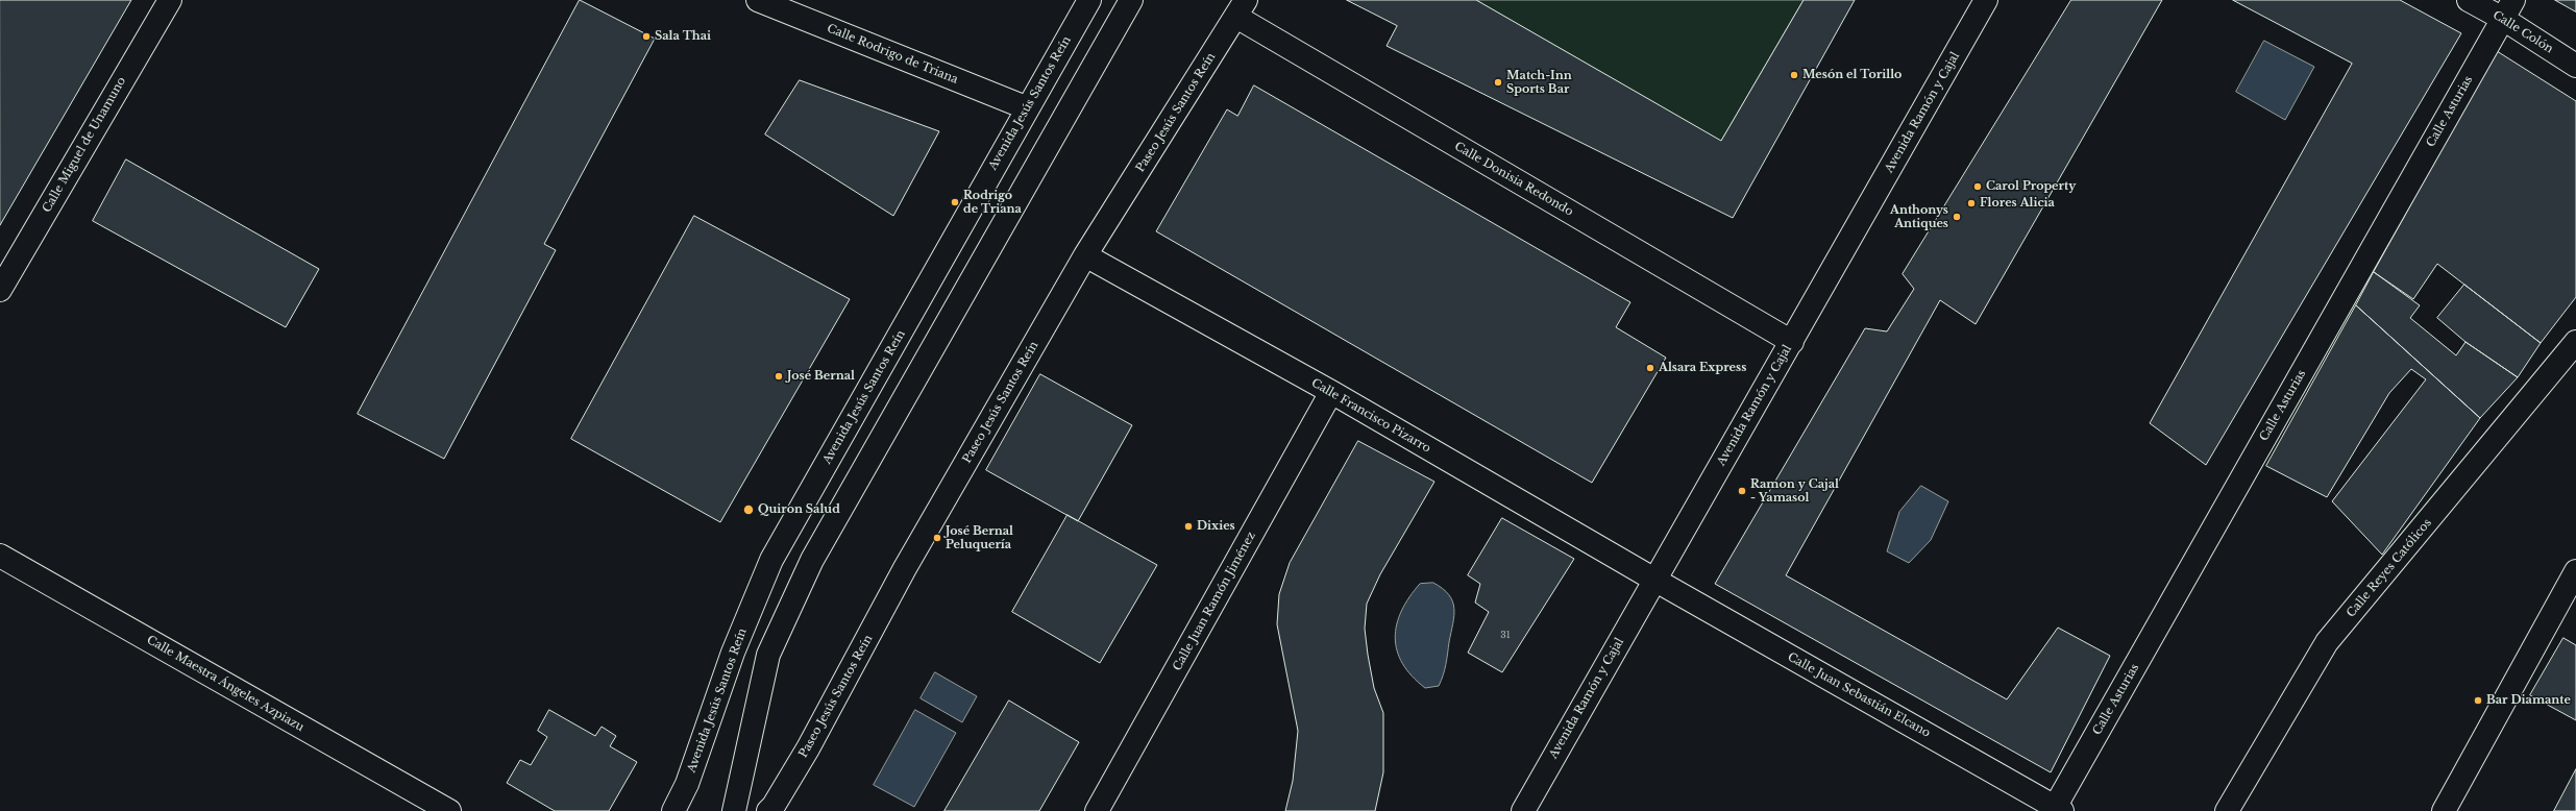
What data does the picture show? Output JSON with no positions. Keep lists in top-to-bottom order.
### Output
{
  "streets": {
    "street": [
      "Calle Colón",
      "Calle Rodrigo de Triana",
      "Avenida Jesús Santos Reín",
      "Calle Asturias",
      "Paseo Jesús Santos Reín",
      "Avenida Ramón y Cajal",
      "Calle Miguel de Unamuno",
      "Calle Donisia Redondo",
      "Calle Francisco Pizarro",
      "Calle Reyes Católicos",
      "Calle Juan Ramón Jiménez",
      "Calle Maestra Ángeles Azpiazu",
      "Calle Juan Sebastián Elcano"
    ]
  },
  "crossings": [
    ["Calle Colón", "Calle Asturias"],
    ["Calle Rodrigo de Triana", "Avenida Jesús Santos Reín"],
    ["Calle Asturias", "Calle Juan Sebastián Elcano"],
    ["Paseo Jesús Santos Reín", "Calle Donisia Redondo"],
    ["Paseo Jesús Santos Reín", "Calle Francisco Pizarro"],
    ["Avenida Ramón y Cajal", "Calle Donisia Redondo"],
    ["Avenida Ramón y Cajal", "Calle Francisco Pizarro"],
    ["Avenida Ramón y Cajal", "Calle Juan Sebastián Elcano"],
    ["Calle Francisco Pizarro", "Calle Juan Ramón Jiménez"],
    ["Calle Francisco Pizarro", "Calle Juan Sebastián Elcano"]
  ],
  "places": [
    "Sala Thai",
    "Mesón el Torillo",
    "Match-Inn Sports Bar",
    "Carol Property",
    "Rodrigo de Triana",
    "Flores Alicia",
    "Anthonys Antiques",
    "Alsara Express",
    "José Bernal",
    "Ramon y Cajal - Yamasol",
    "Quiron Salud",
    "Dixies",
    "José Bernal Peluquería",
    "Bar Diamante"
  ],
  "house_numbers": ["31"]
}
